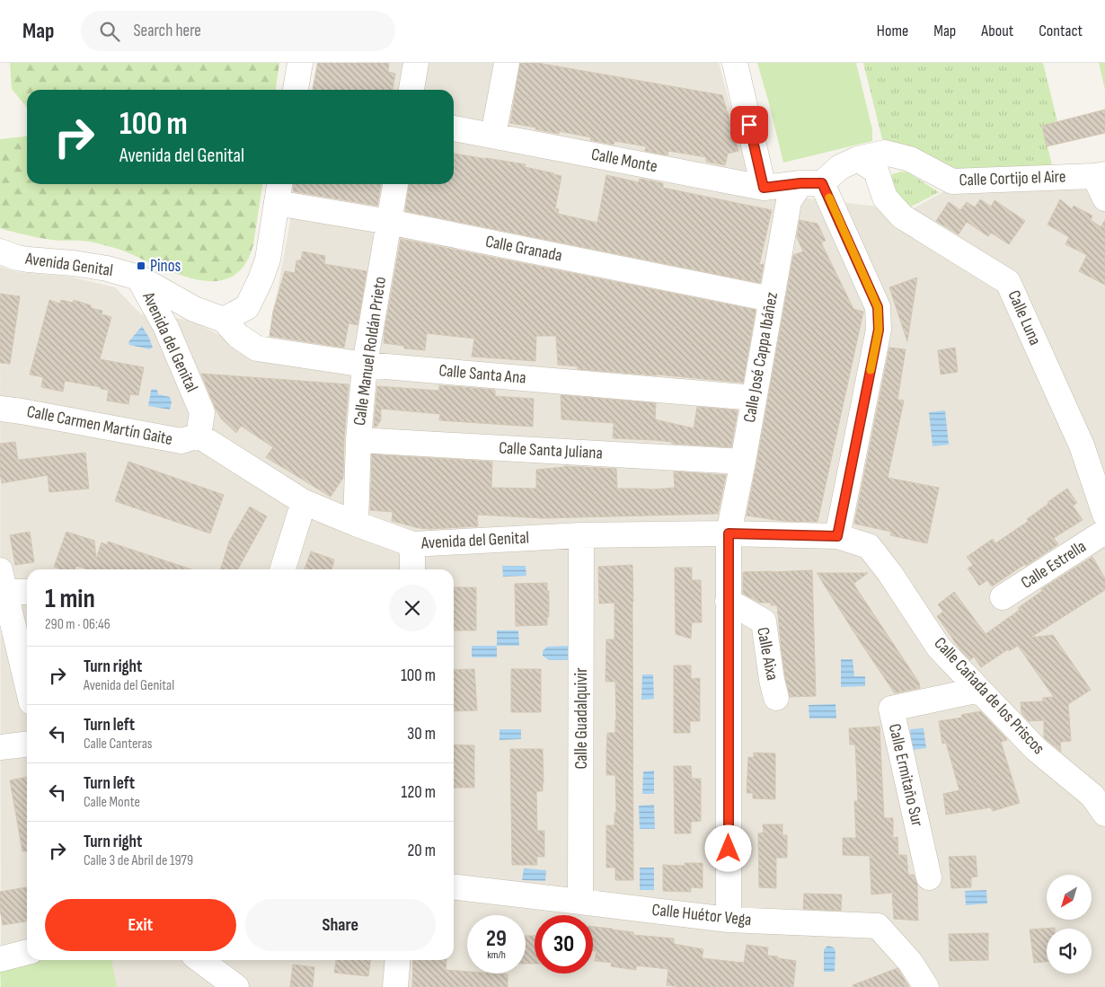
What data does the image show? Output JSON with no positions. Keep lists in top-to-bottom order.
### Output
{
  "streets": {
    "street": [
      "Calle Monte",
      "Calle Cortijo el Aire",
      "Calle Granada",
      "Avenida Genital",
      "Calle Luna",
      "Avenida del Genital",
      "Calle Manuel Roldán Prieto",
      "Calle José Cappa Ibáñez",
      "Calle Santa Ana",
      "Calle Carmen Martín Gaite",
      "Calle Santa Juliana",
      "Calle Estrella",
      "Calle Aixa",
      "Calle Cañada de los Priscos",
      "Calle Guadalquivir",
      "Calle Ermitaño Sur",
      "Calle Huétor Vega"
    ]
  },
  "crossings": [
    ["Calle Monte", "Calle Cortijo el Aire"],
    ["Calle Monte", "Calle José Cappa Ibáñez"],
    ["Calle Cortijo el Aire", "Calle Luna"],
    ["Calle Cortijo el Aire", "Calle José Cappa Ibáñez"],
    ["Calle Granada", "Calle Manuel Roldán Prieto"],
    ["Calle Granada", "Calle José Cappa Ibáñez"],
    ["Avenida Genital", "Avenida del Genital"],
    ["Avenida Genital", "Calle Santa Ana"],
    ["Avenida del Genital", "Calle Manuel Roldán Prieto"],
    ["Avenida del Genital", "Calle José Cappa Ibáñez"],
    ["Avenida del Genital", "Calle Carmen Martín Gaite"],
    ["Avenida del Genital", "Calle Cañada de los Priscos"],
    ["Avenida del Genital", "Calle Guadalquivir"],
    ["Calle Manuel Roldán Prieto", "Calle Santa Ana"],
    ["Calle Manuel Roldán Prieto", "Calle Santa Juliana"],
    ["Calle José Cappa Ibáñez", "Calle Santa Ana"],
    ["Calle José Cappa Ibáñez", "Calle Santa Juliana"],
    ["Calle José Cappa Ibáñez", "Calle Aixa"],
    ["Calle José Cappa Ibáñez", "Calle Huétor Vega"],
    ["Calle Cañada de los Priscos", "Calle Ermitaño Sur"],
    ["Calle Guadalquivir", "Calle Huétor Vega"]
  ],
  "places": {
    "transit": ["Pinos"]
  },
  "north": "bottom left",
  "page": {
    "header": "Map",
    "search": "Search here",
    "nav": [
      "Home",
      "Map",
      "About",
      "Contact"
    ],
    "turn": ["100 m", "Avenida del Genital"],
    "heading": ["1 min", "290 m · 06:46"],
    "list": [
      {
        "name": "Turn right",
        "note": "Avenida del Genital",
        "value": "100 m"
      },
      {
        "name": "Turn left",
        "note": "Calle Canteras",
        "value": "30 m"
      },
      {
        "name": "Turn left",
        "note": "Calle Monte",
        "value": "120 m"
      },
      {
        "name": "Turn right",
        "note": "Calle 3 de Abril de 1979",
        "value": "20 m"
      }
    ],
    "buttons": ["Exit", "Share"],
    "speed": "29 km/h",
    "limit": "30"
  }
}
